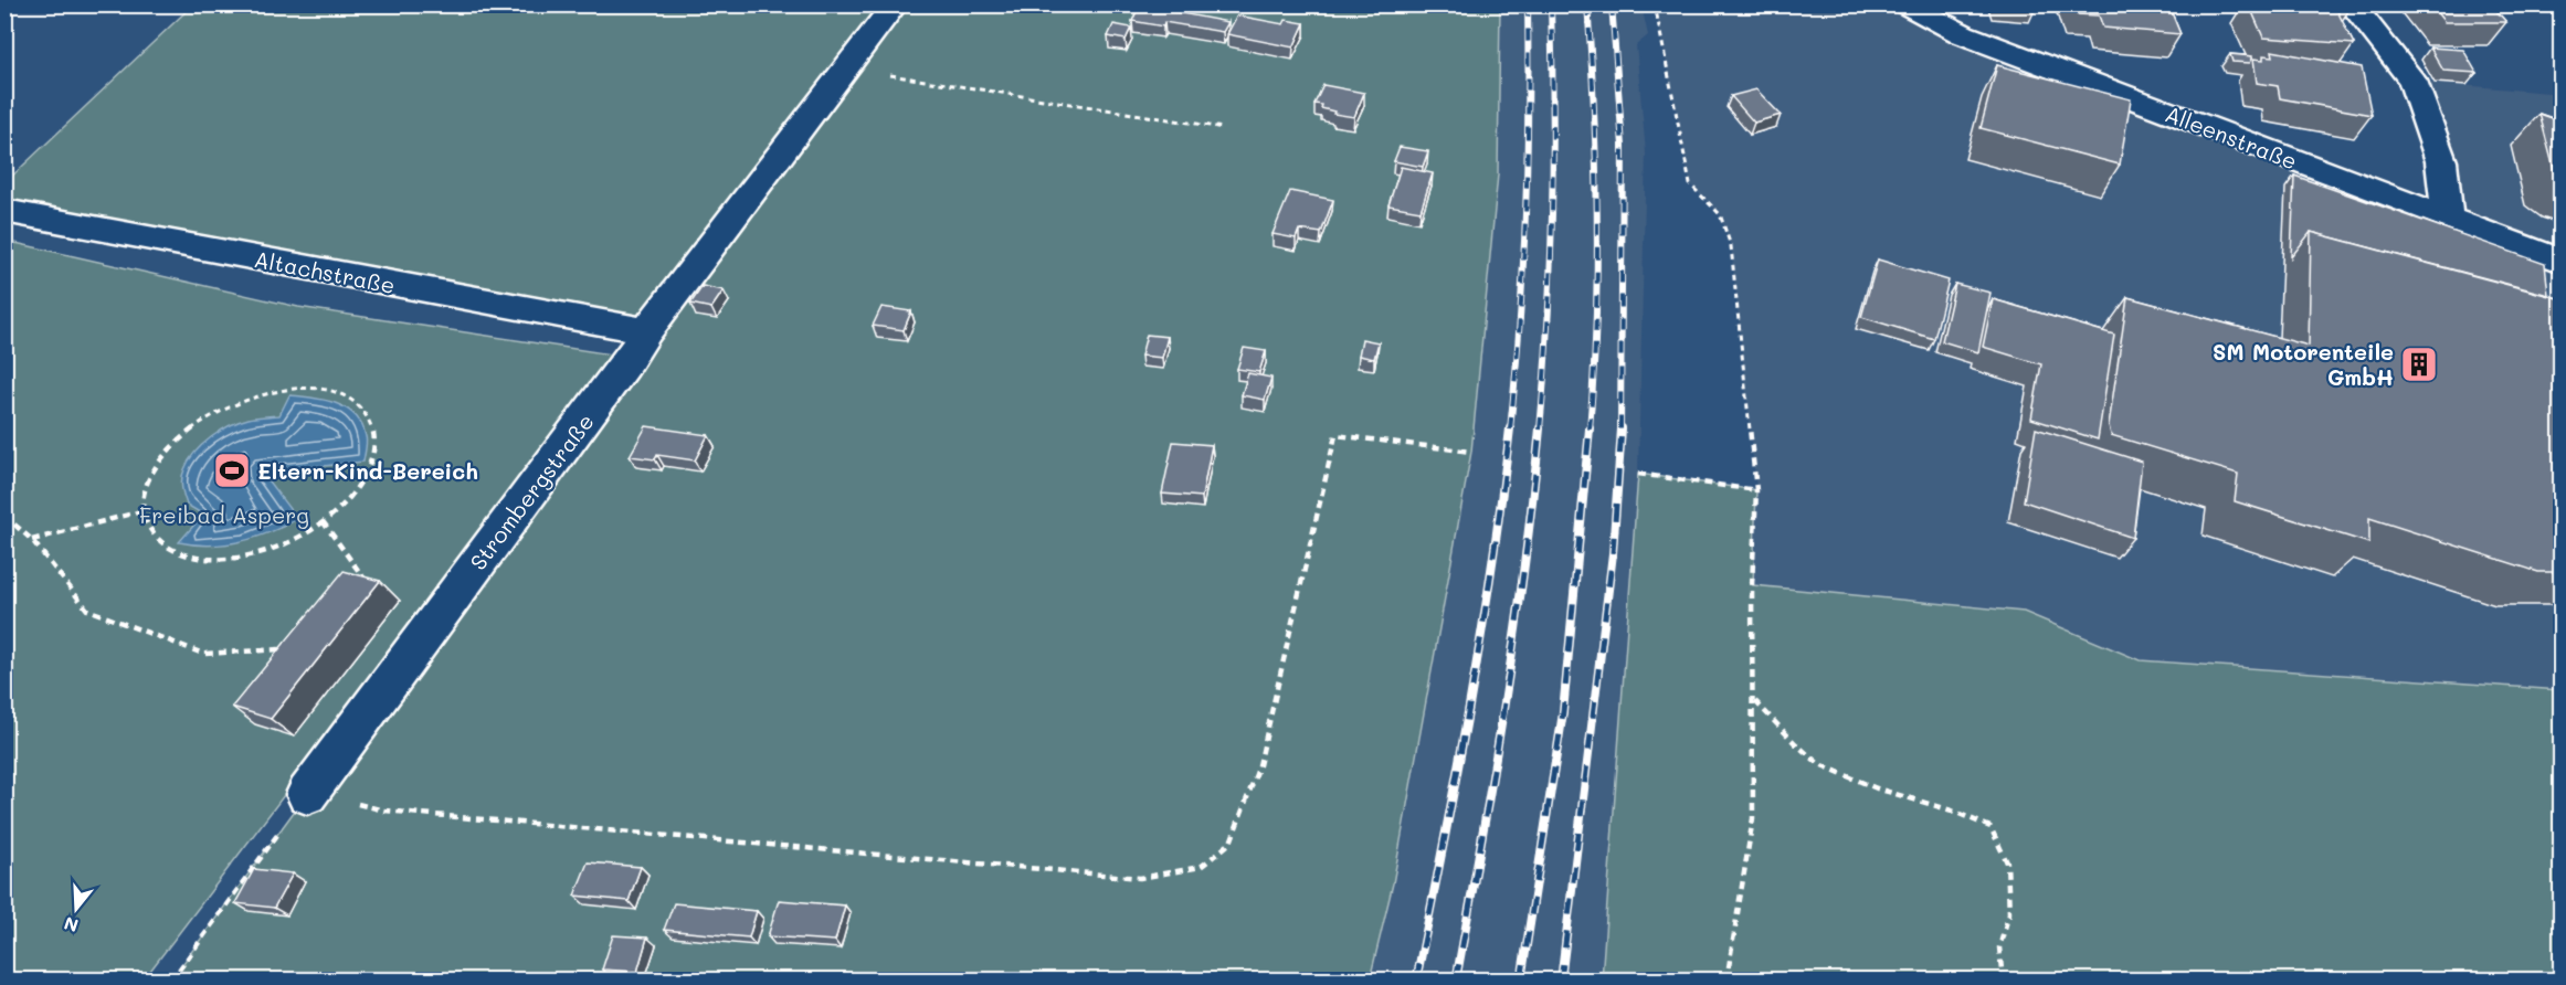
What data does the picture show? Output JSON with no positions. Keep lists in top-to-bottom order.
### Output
{
  "streets": {
    "street": ["Alleenstraße", "Altachstraße", "Strombergstraße"]
  },
  "crossings": [
    ["Altachstraße", "Strombergstraße"]
  ],
  "parks": ["Freibad Asperg"],
  "places": {
    "building": ["SM Motorenteile GmbH"],
    "sports": ["Eltern-Kind-Bereich"]
  },
  "north": "bottom"
}
